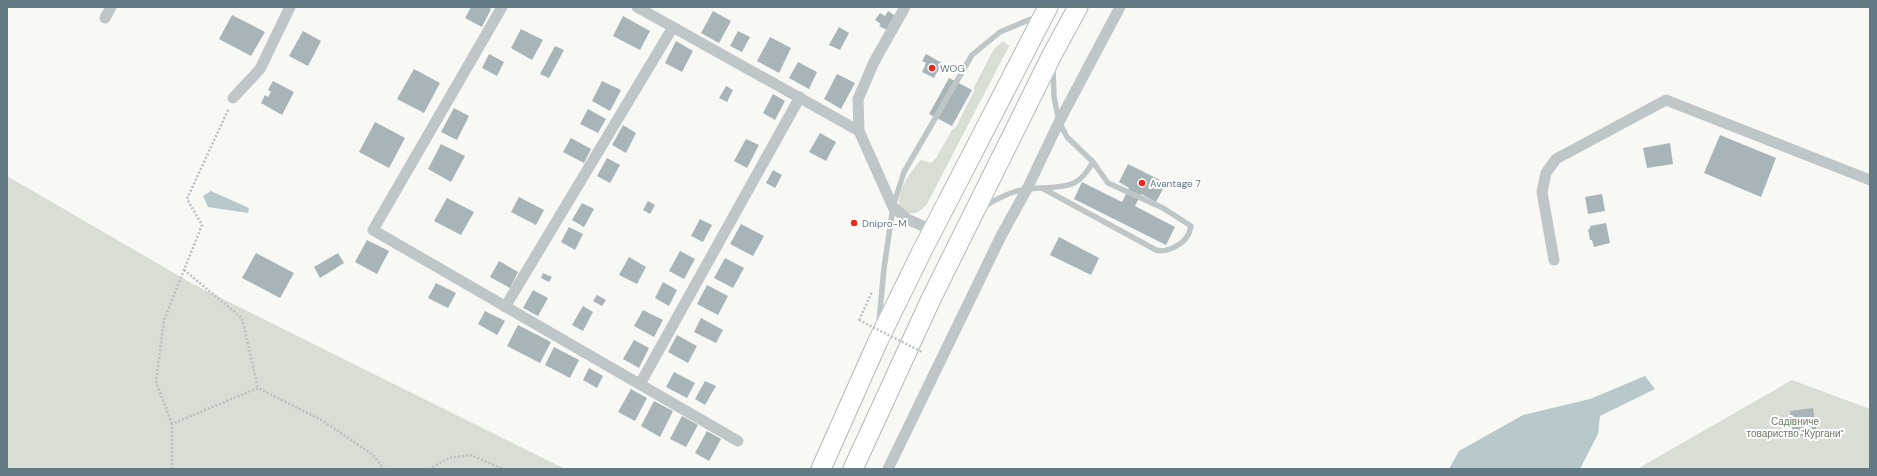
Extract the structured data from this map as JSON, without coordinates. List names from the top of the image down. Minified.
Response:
{"parks":["Садівниче товариство \"Кургани\""],"places":["WOG","Avantage 7","Dnipro-M"]}
